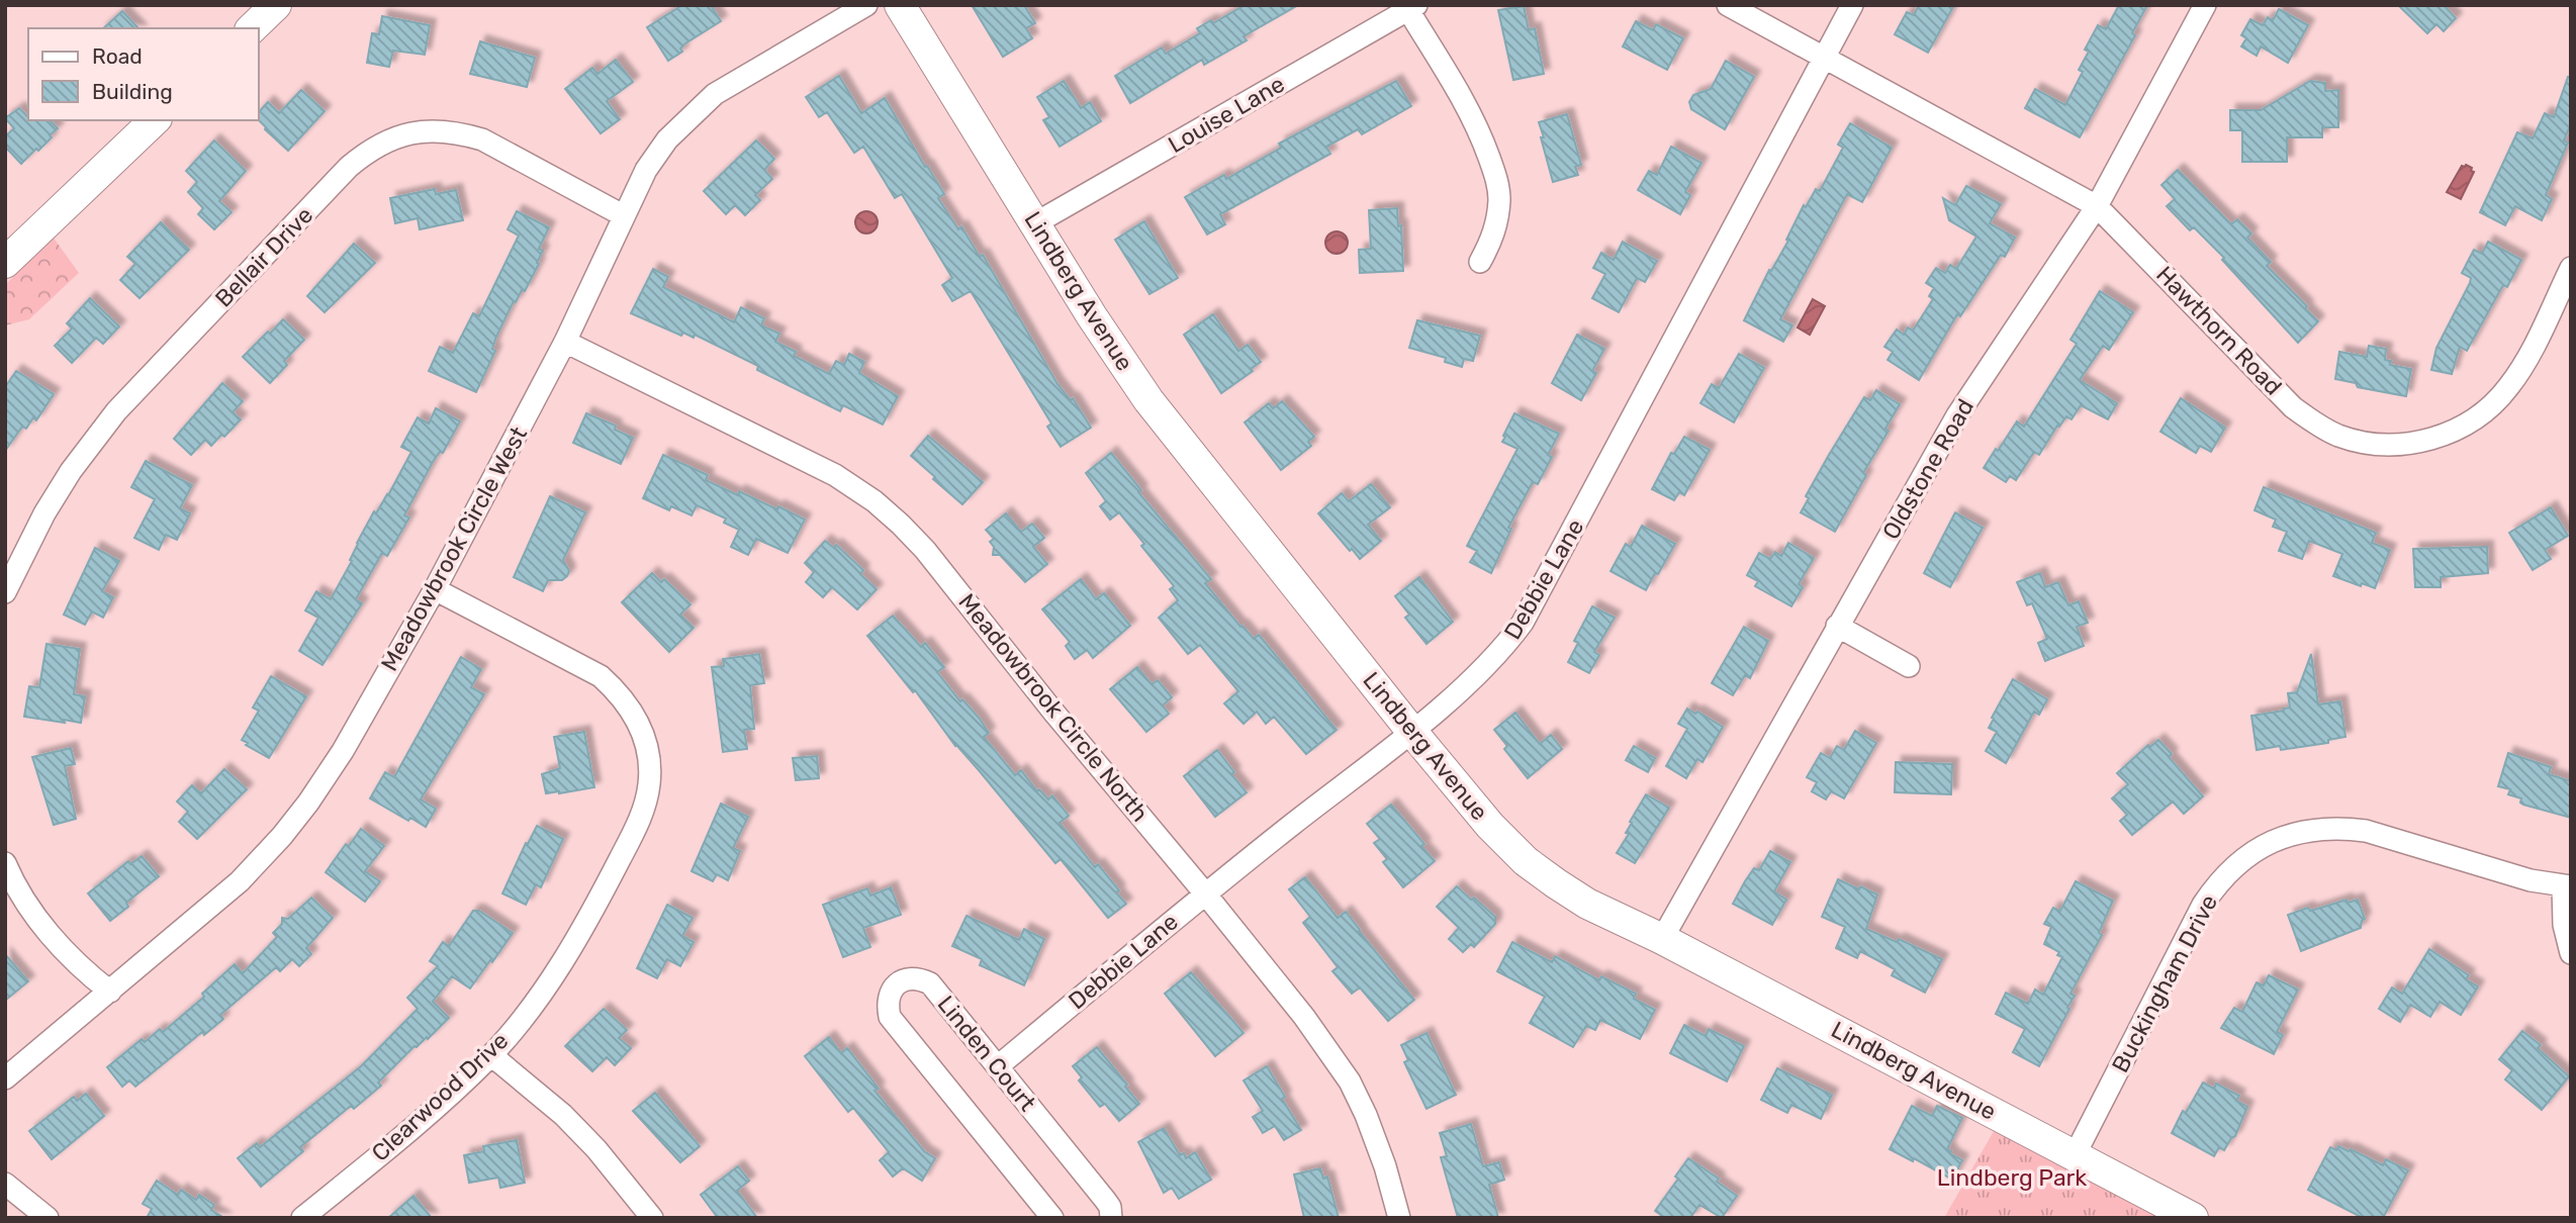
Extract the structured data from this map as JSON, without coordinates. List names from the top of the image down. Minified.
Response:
{"streets":{"street":["Louise Lane","Bellair Drive","Lindberg Avenue","Hawthorn Road","Oldstone Road","Meadowbrook Circle West","Debbie Lane","Meadowbrook Circle North","Buckingham Drive","Linden Court","Clearwood Drive"]},"crossings":[["Louise Lane","Lindberg Avenue"],["Bellair Drive","Meadowbrook Circle West"],["Lindberg Avenue","Oldstone Road"],["Lindberg Avenue","Debbie Lane"],["Lindberg Avenue","Buckingham Drive"],["Hawthorn Road","Oldstone Road"],["Hawthorn Road","Debbie Lane"],["Meadowbrook Circle West","Meadowbrook Circle North"],["Meadowbrook Circle West","Clearwood Drive"],["Debbie Lane","Meadowbrook Circle North"],["Debbie Lane","Linden Court"]],"parks":["Lindberg Park"],"legend":["Road","Building"]}
